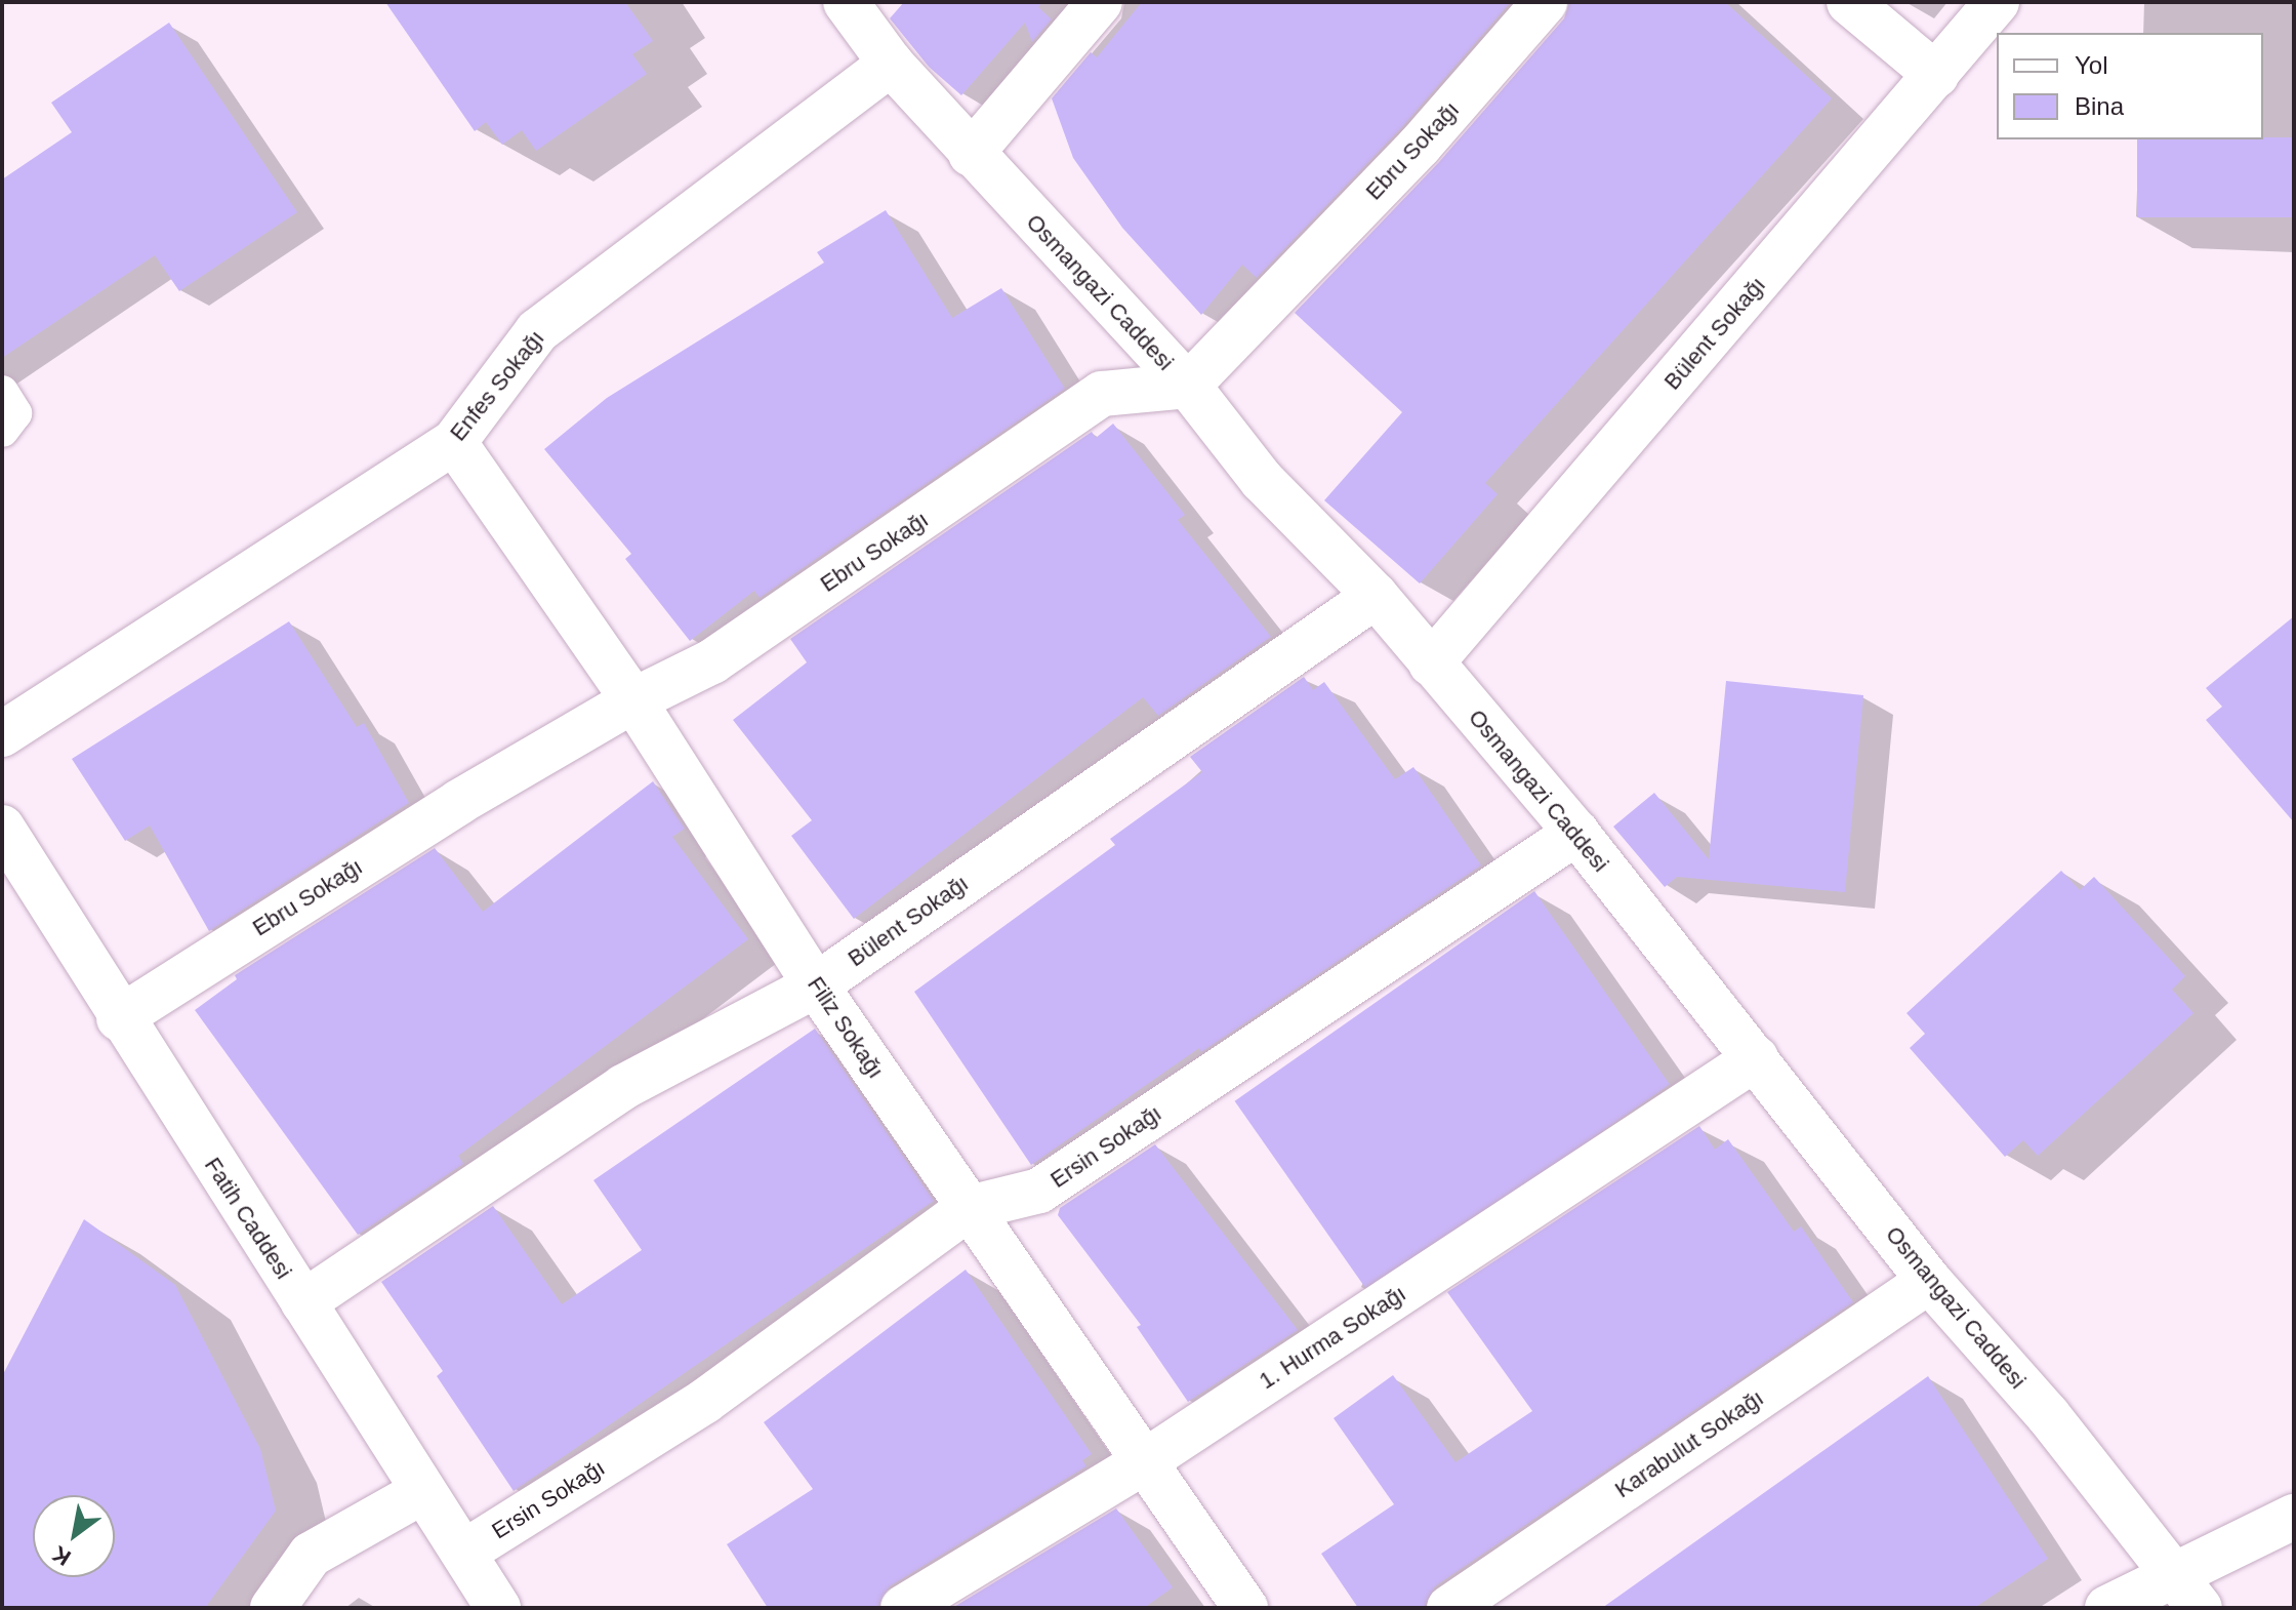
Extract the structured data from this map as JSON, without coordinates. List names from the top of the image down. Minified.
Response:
{"streets":{"street":["Ebru Sokağı","Osmangazi Caddesi","Bülent Sokağı","Enfes Sokağı","Filiz Sokağı","Ersin Sokağı","Fatih Caddesi","1. Hurma Sokağı","Karabulut Sokağı"]},"crossings":[["Ebru Sokağı","Osmangazi Caddesi"],["Ebru Sokağı","Filiz Sokağı"],["Ebru Sokağı","Fatih Caddesi"],["Osmangazi Caddesi","Bülent Sokağı"],["Osmangazi Caddesi","Enfes Sokağı"],["Osmangazi Caddesi","Ersin Sokağı"],["Osmangazi Caddesi","1. Hurma Sokağı"],["Osmangazi Caddesi","Karabulut Sokağı"],["Bülent Sokağı","Filiz Sokağı"],["Bülent Sokağı","Fatih Caddesi"],["Enfes Sokağı","Filiz Sokağı"],["Filiz Sokağı","Ersin Sokağı"],["Filiz Sokağı","1. Hurma Sokağı"],["Ersin Sokağı","Fatih Caddesi"]],"legend":["Yol","Bina"],"north":"bottom left"}
